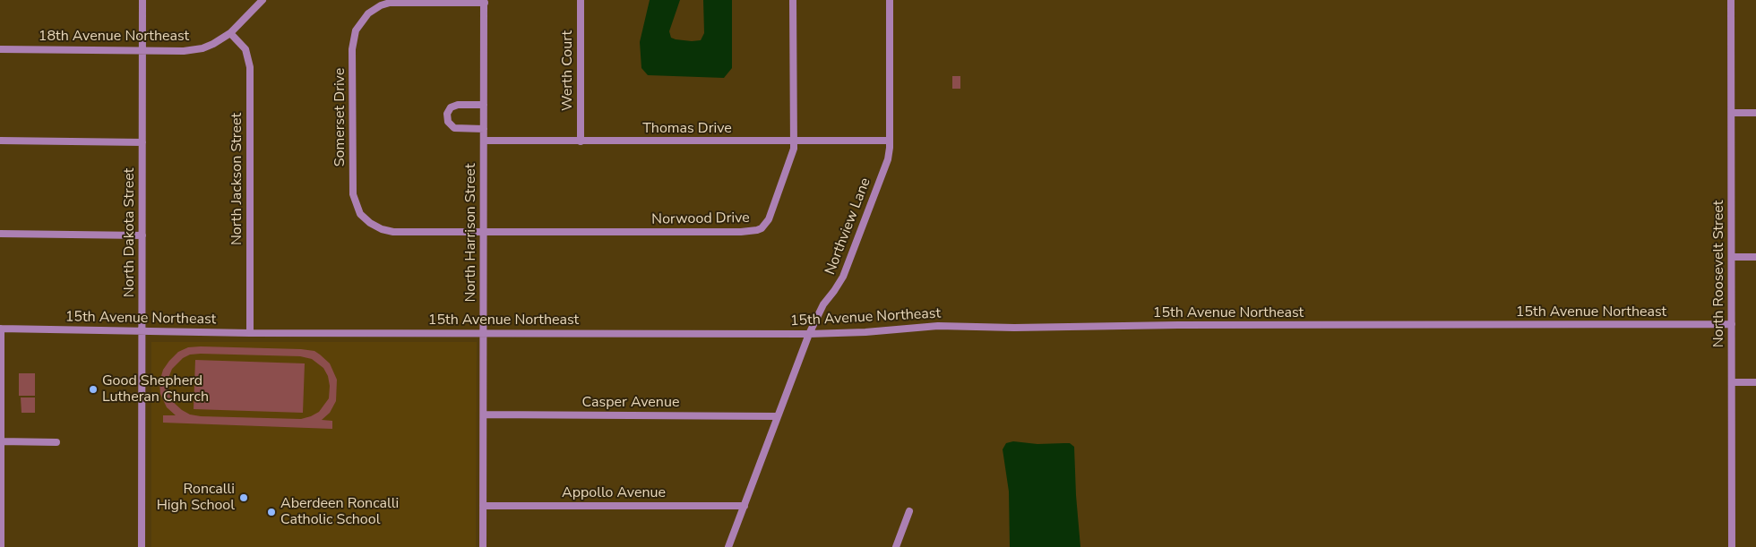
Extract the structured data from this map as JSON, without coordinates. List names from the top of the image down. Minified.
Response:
{"streets":{"street":["18th Avenue Northeast","Werth Court","Somerset Drive","Thomas Drive","North Jackson Street","Norwood Drive","Northview Lane","North Dakota Street","North Harrison Street","North Roosevelt Street","15th Avenue Northeast","Casper Avenue","Appollo Avenue"]},"crossings":[["18th Avenue Northeast","North Jackson Street"],["18th Avenue Northeast","North Dakota Street"],["Werth Court","Thomas Drive"],["Somerset Drive","Norwood Drive"],["Somerset Drive","North Harrison Street"],["Thomas Drive","Norwood Drive"],["Thomas Drive","Northview Lane"],["Thomas Drive","North Harrison Street"],["North Jackson Street","15th Avenue Northeast"],["Norwood Drive","North Harrison Street"],["Northview Lane","15th Avenue Northeast"],["Northview Lane","Casper Avenue"],["Northview Lane","Appollo Avenue"],["North Dakota Street","15th Avenue Northeast"],["North Harrison Street","15th Avenue Northeast"],["North Harrison Street","Casper Avenue"],["North Harrison Street","Appollo Avenue"],["North Roosevelt Street","15th Avenue Northeast"]],"places":["Good Shepherd Lutheran Church","Roncalli High School","Aberdeen Roncalli Catholic School"]}
